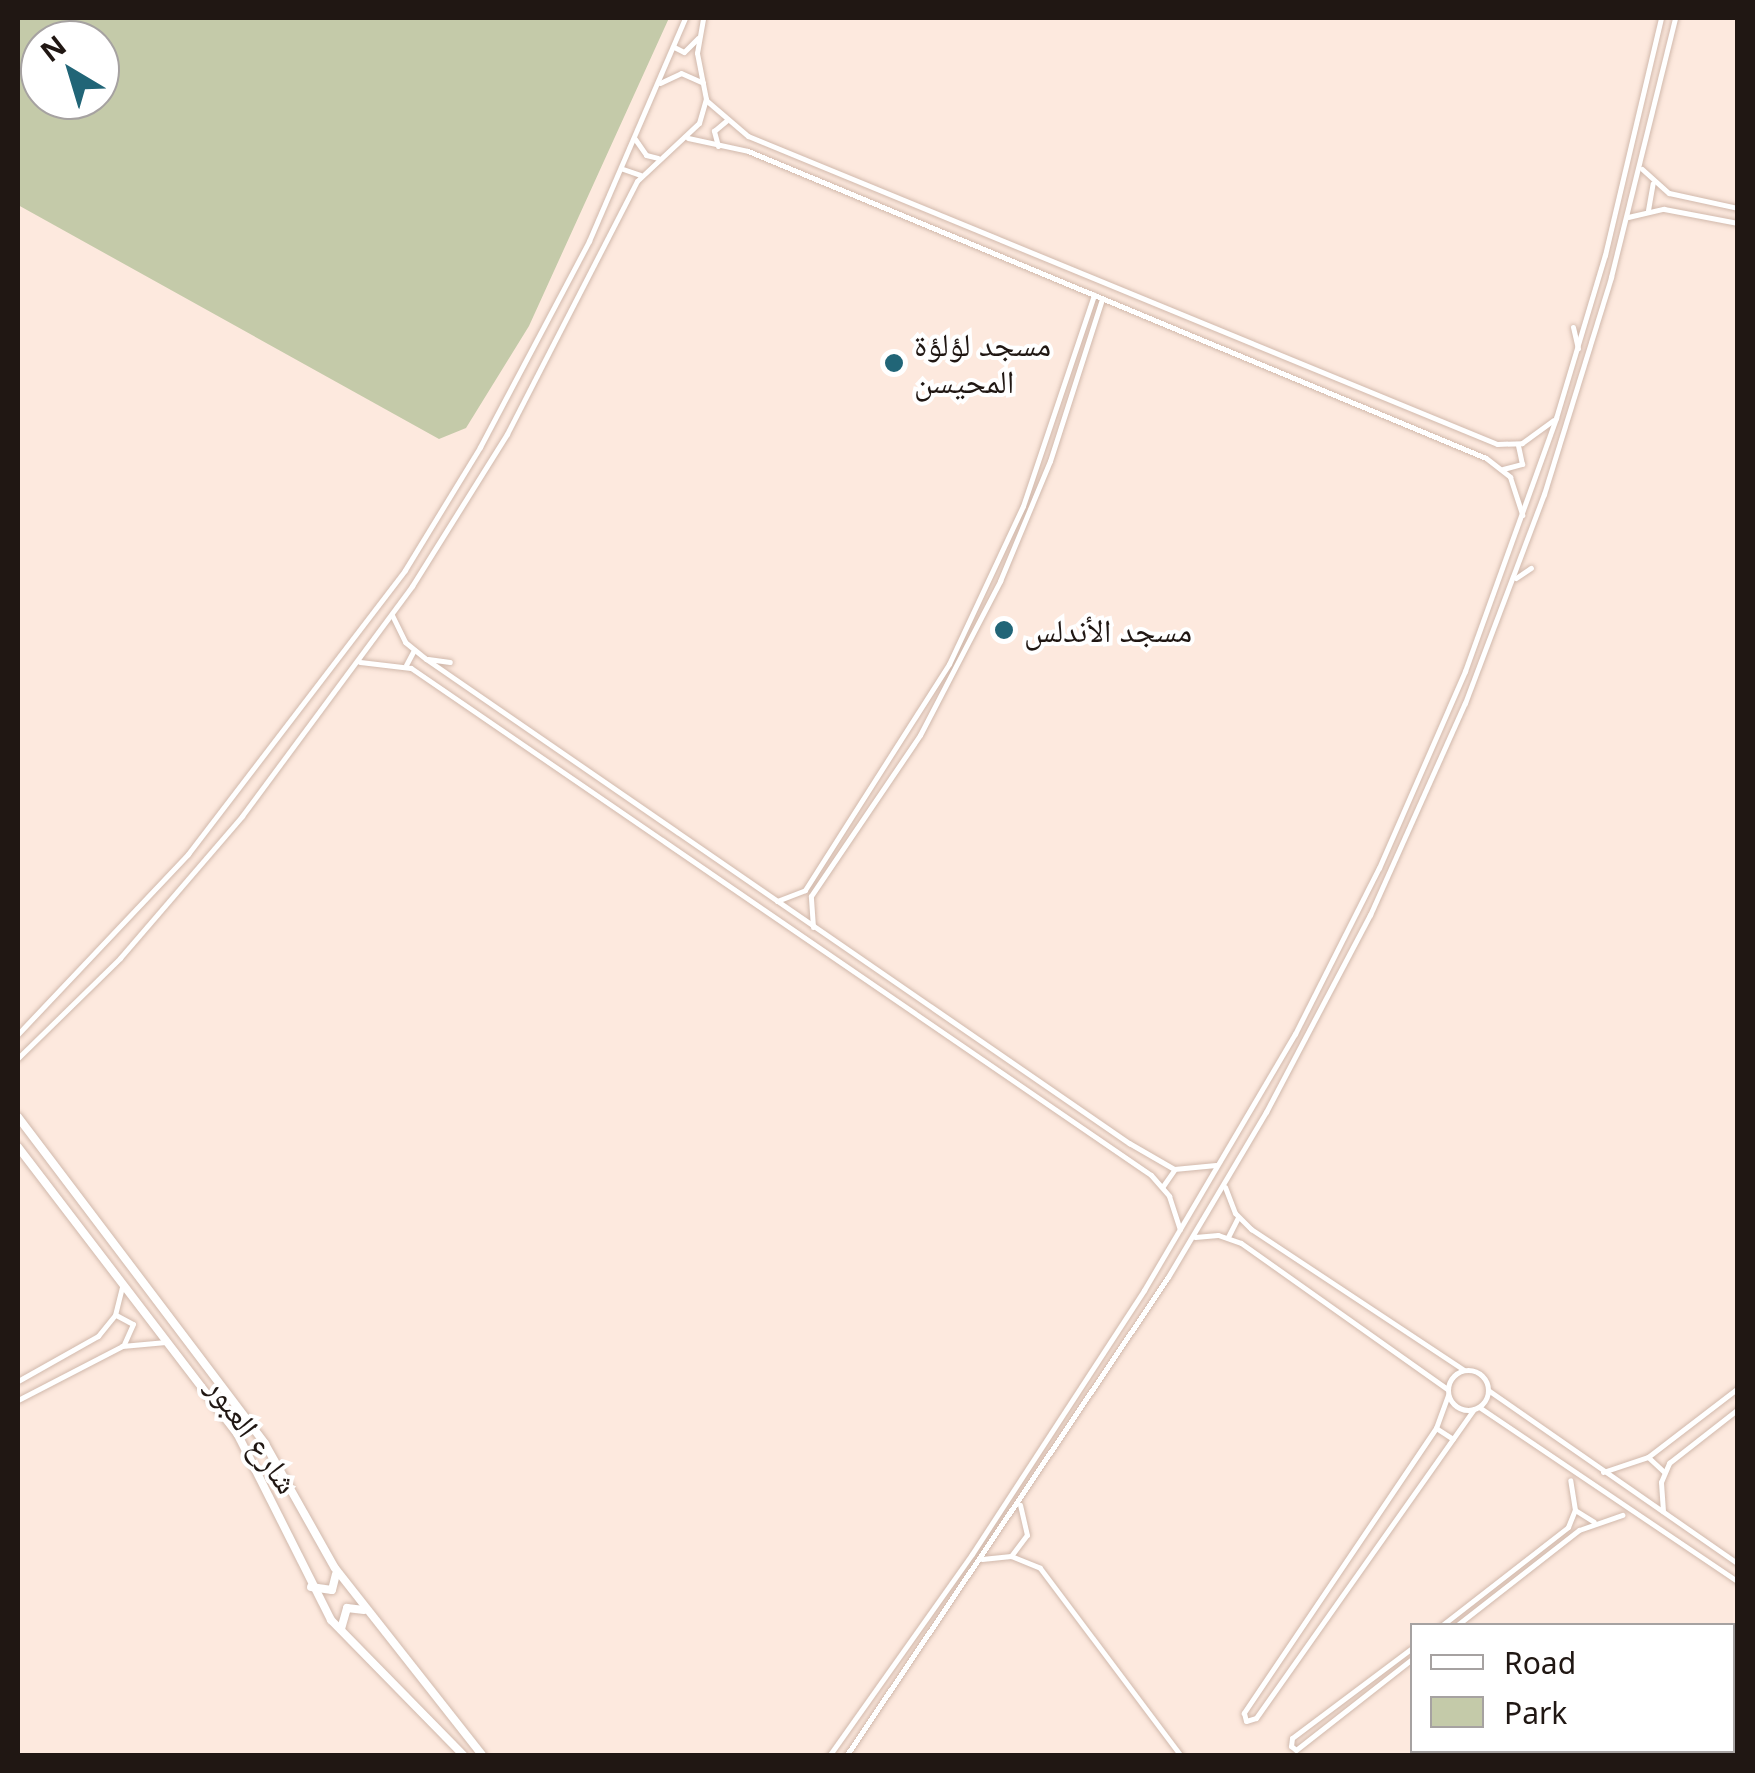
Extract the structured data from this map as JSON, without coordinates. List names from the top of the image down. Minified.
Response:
{"streets":{"main road":["شارع العبور"]},"places":["مسجد لؤلؤة المحيسن","مسجد الأندلس"],"legend":["Road","Park"],"north":"top left"}
